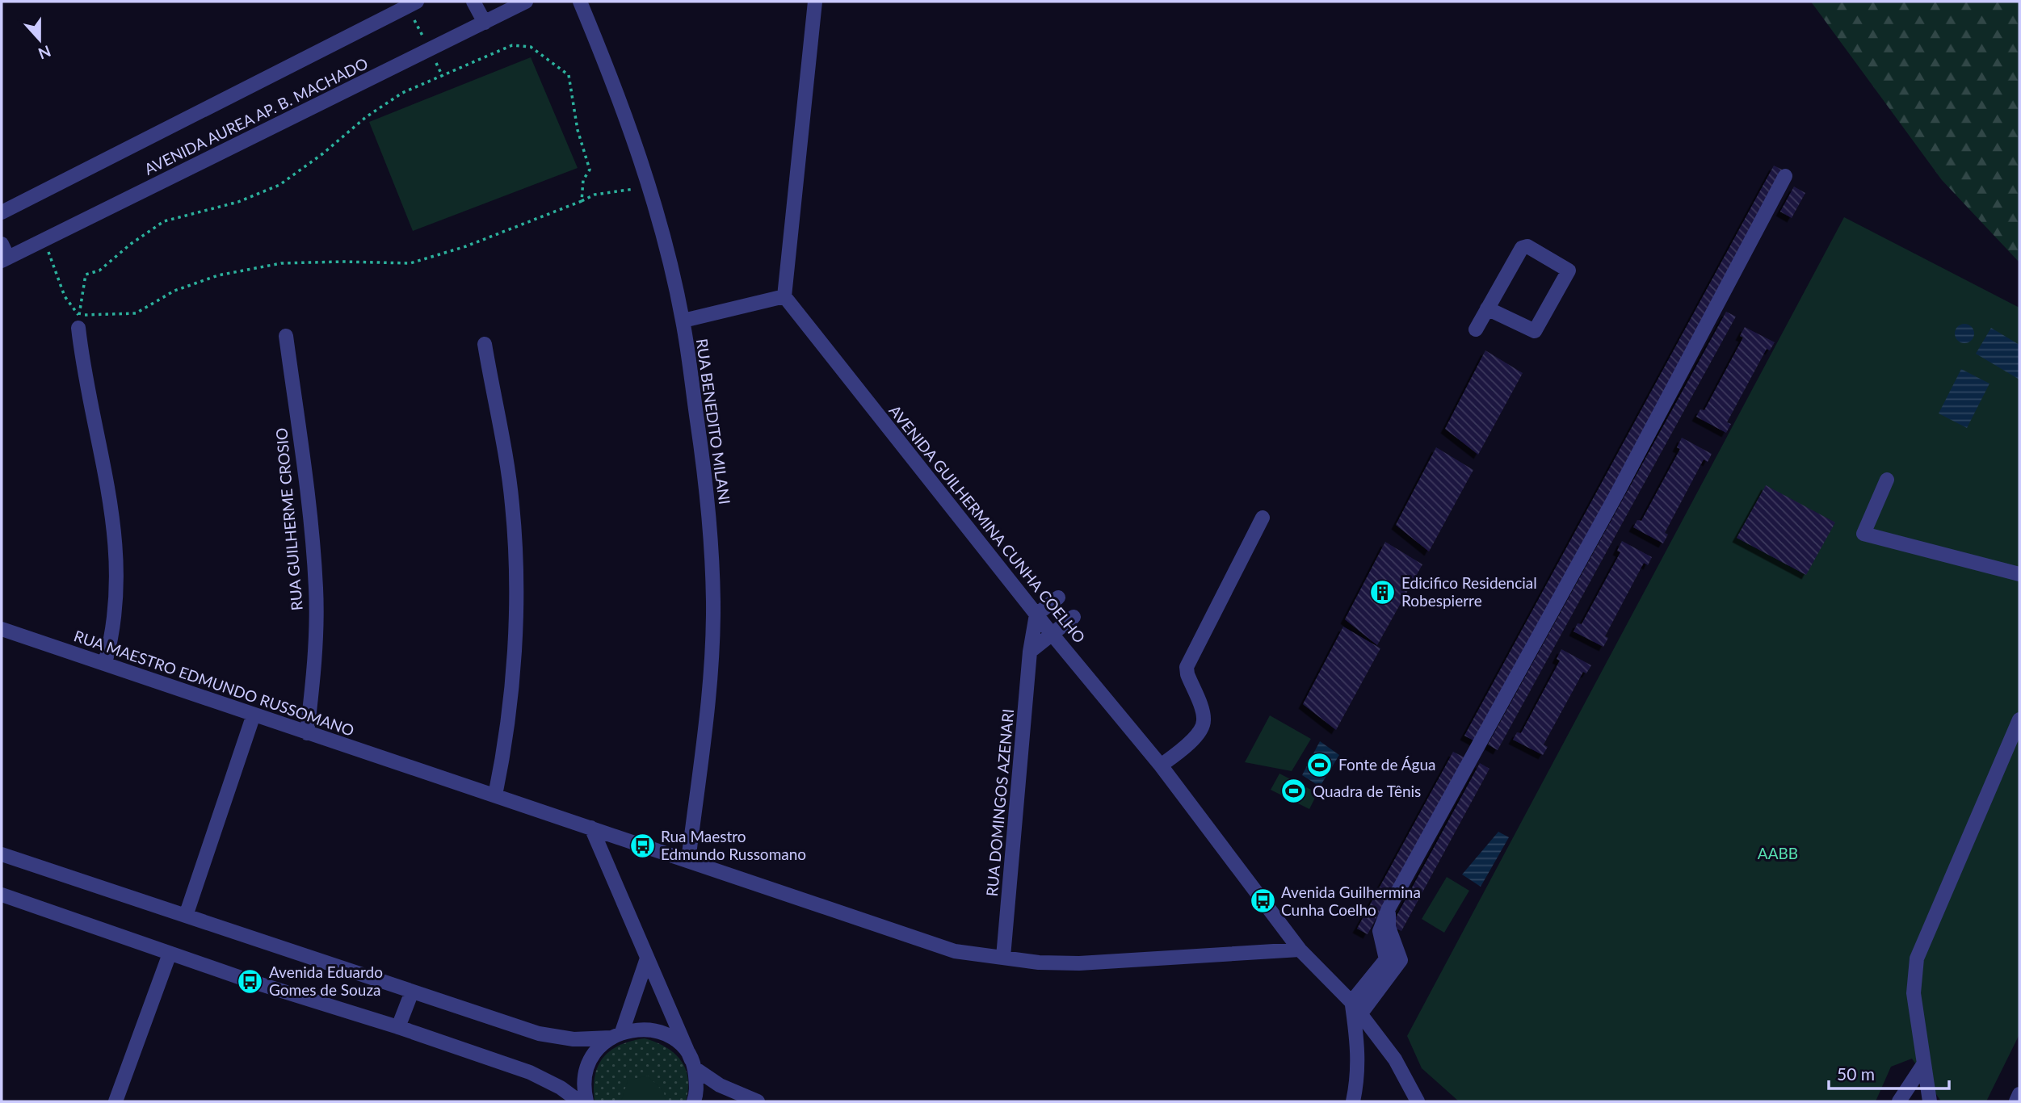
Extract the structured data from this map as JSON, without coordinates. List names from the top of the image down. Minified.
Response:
{"streets":{"street":["AVENIDA AUREA AP. B. MACHADO","RUA BENEDITO MILANI","RUA GUILHERME CROSIO","AVENIDA GUILHERMINA CUNHA COELHO","RUA MAESTRO EDMUNDO RUSSOMANO","RUA DOMINGOS AZENARI"]},"crossings":[["RUA BENEDITO MILANI","RUA MAESTRO EDMUNDO RUSSOMANO"],["RUA GUILHERME CROSIO","RUA MAESTRO EDMUNDO RUSSOMANO"],["AVENIDA GUILHERMINA CUNHA COELHO","RUA MAESTRO EDMUNDO RUSSOMANO"],["AVENIDA GUILHERMINA CUNHA COELHO","RUA DOMINGOS AZENARI"],["RUA MAESTRO EDMUNDO RUSSOMANO","RUA DOMINGOS AZENARI"]],"parks":["AABB"],"places":{"building":["Edicifico Residencial Robespierre"],"sports":["Fonte de Água","Quadra de Tênis"],"bus stop":["Rua Maestro Edmundo Russomano","Avenida Guilhermina Cunha Coelho","Avenida Eduardo Gomes de Souza"]},"scale_bar":"50 m","north":"bottom"}
